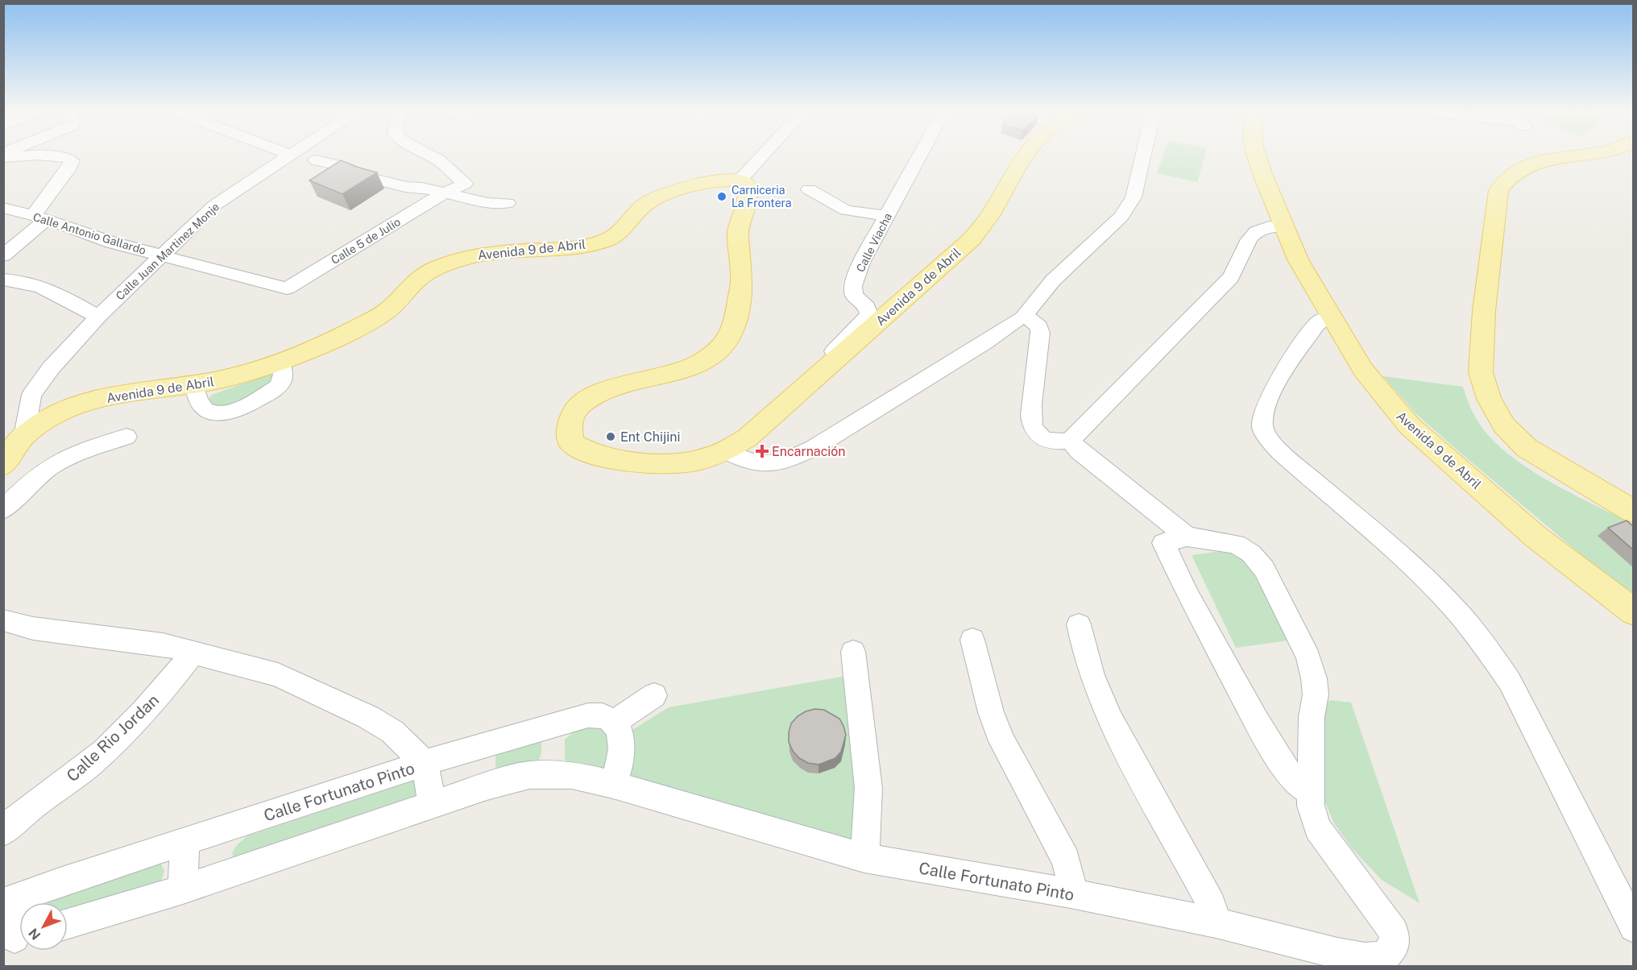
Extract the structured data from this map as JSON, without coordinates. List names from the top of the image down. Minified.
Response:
{"streets":{"main road":["Avenida 9 de Abril"],"street":["Calle Antonio Gallardo","Calle 5 de Julio","Calle Viacha","Calle Juan Martinez Monje","Calle Rio Jordan","Calle Fortunato Pinto"]},"crossings":[["Calle Antonio Gallardo","Calle 5 de Julio"],["Calle Antonio Gallardo","Calle Juan Martinez Monje"],["Calle Viacha","Avenida 9 de Abril"],["Avenida 9 de Abril","Calle Juan Martinez Monje"]],"places":{"other":["Carniceria La Frontera","Ent Chijini"],"health":["Encarnación"]},"north":"bottom left"}
